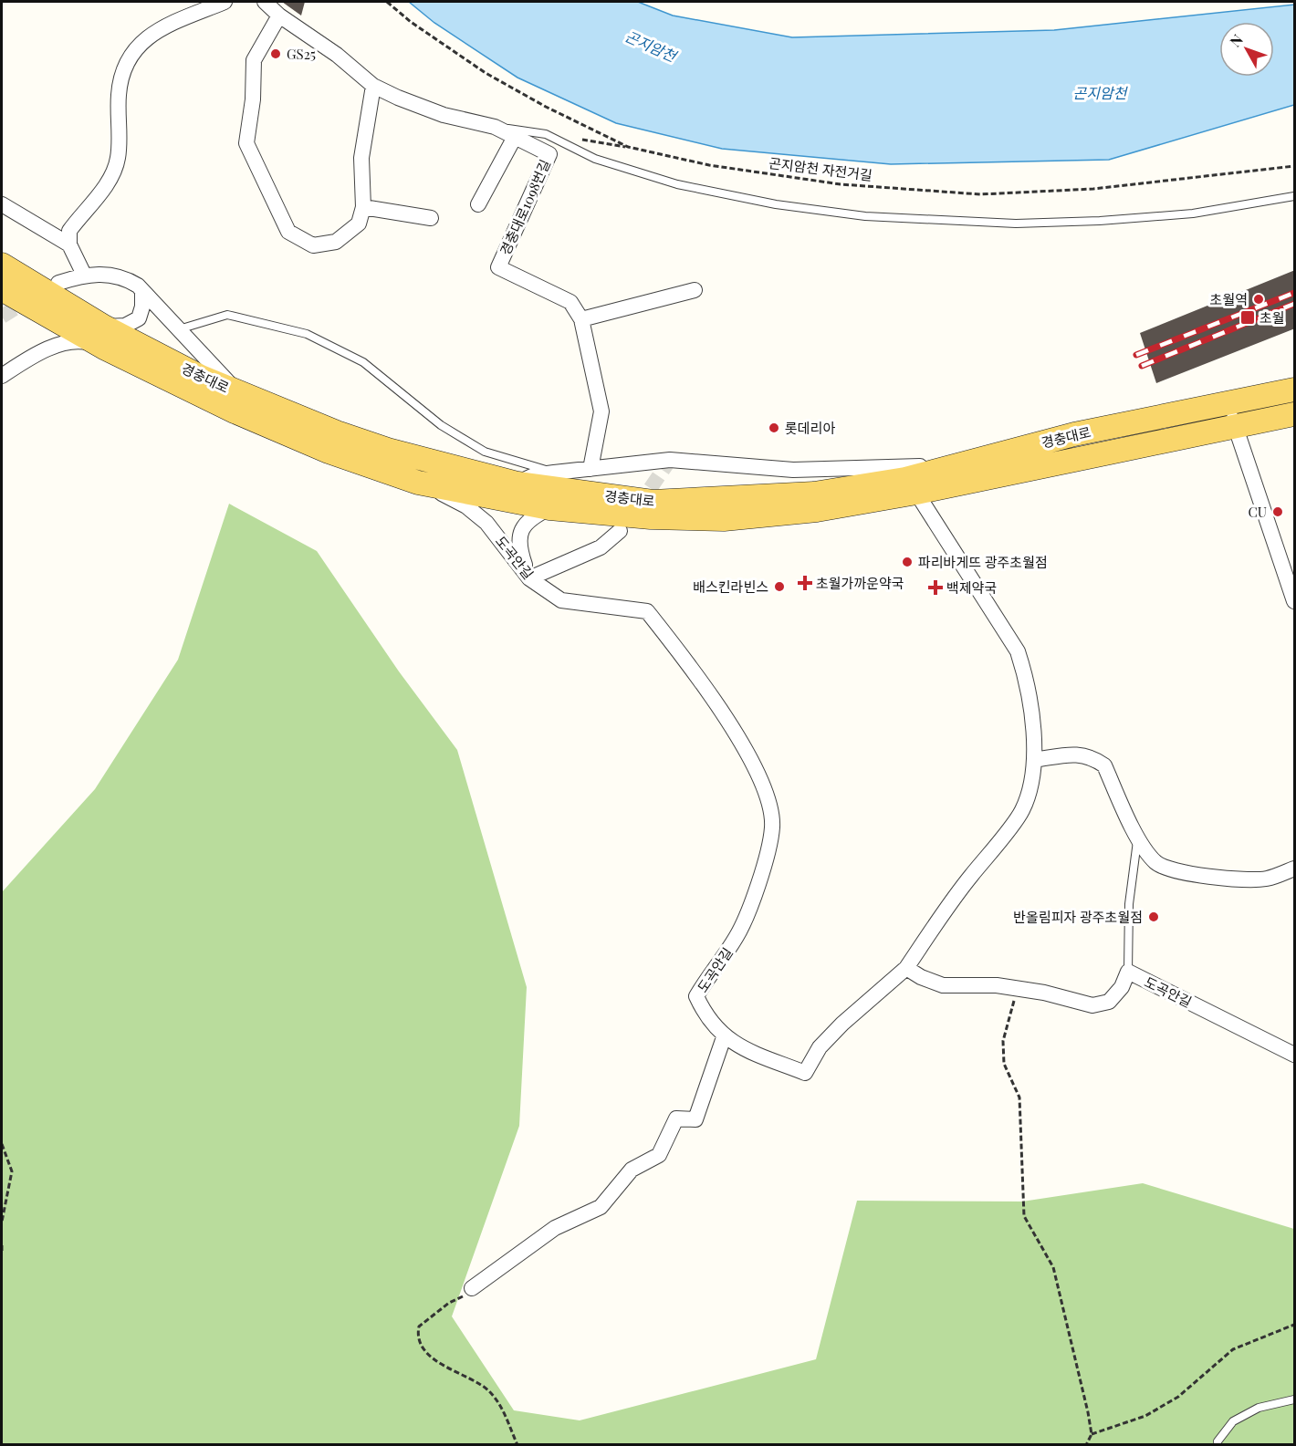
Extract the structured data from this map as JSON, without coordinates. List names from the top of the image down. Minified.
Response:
{"streets":{"main road":["경충대로"],"street":["경충대로1098번길","도곡안길"],"path":["곤지암천 자전거길"]},"crossings":[["경충대로","도곡안길"]],"water":["곤지암천"],"places":{"other":["GS25","초월역","롯데리아","CU","파리바게뜨 광주초월점","배스킨라빈스","반올림피자 광주초월점"],"transit":["초월"],"health":["초월가까운약국","백제약국"]},"north":"top left"}
